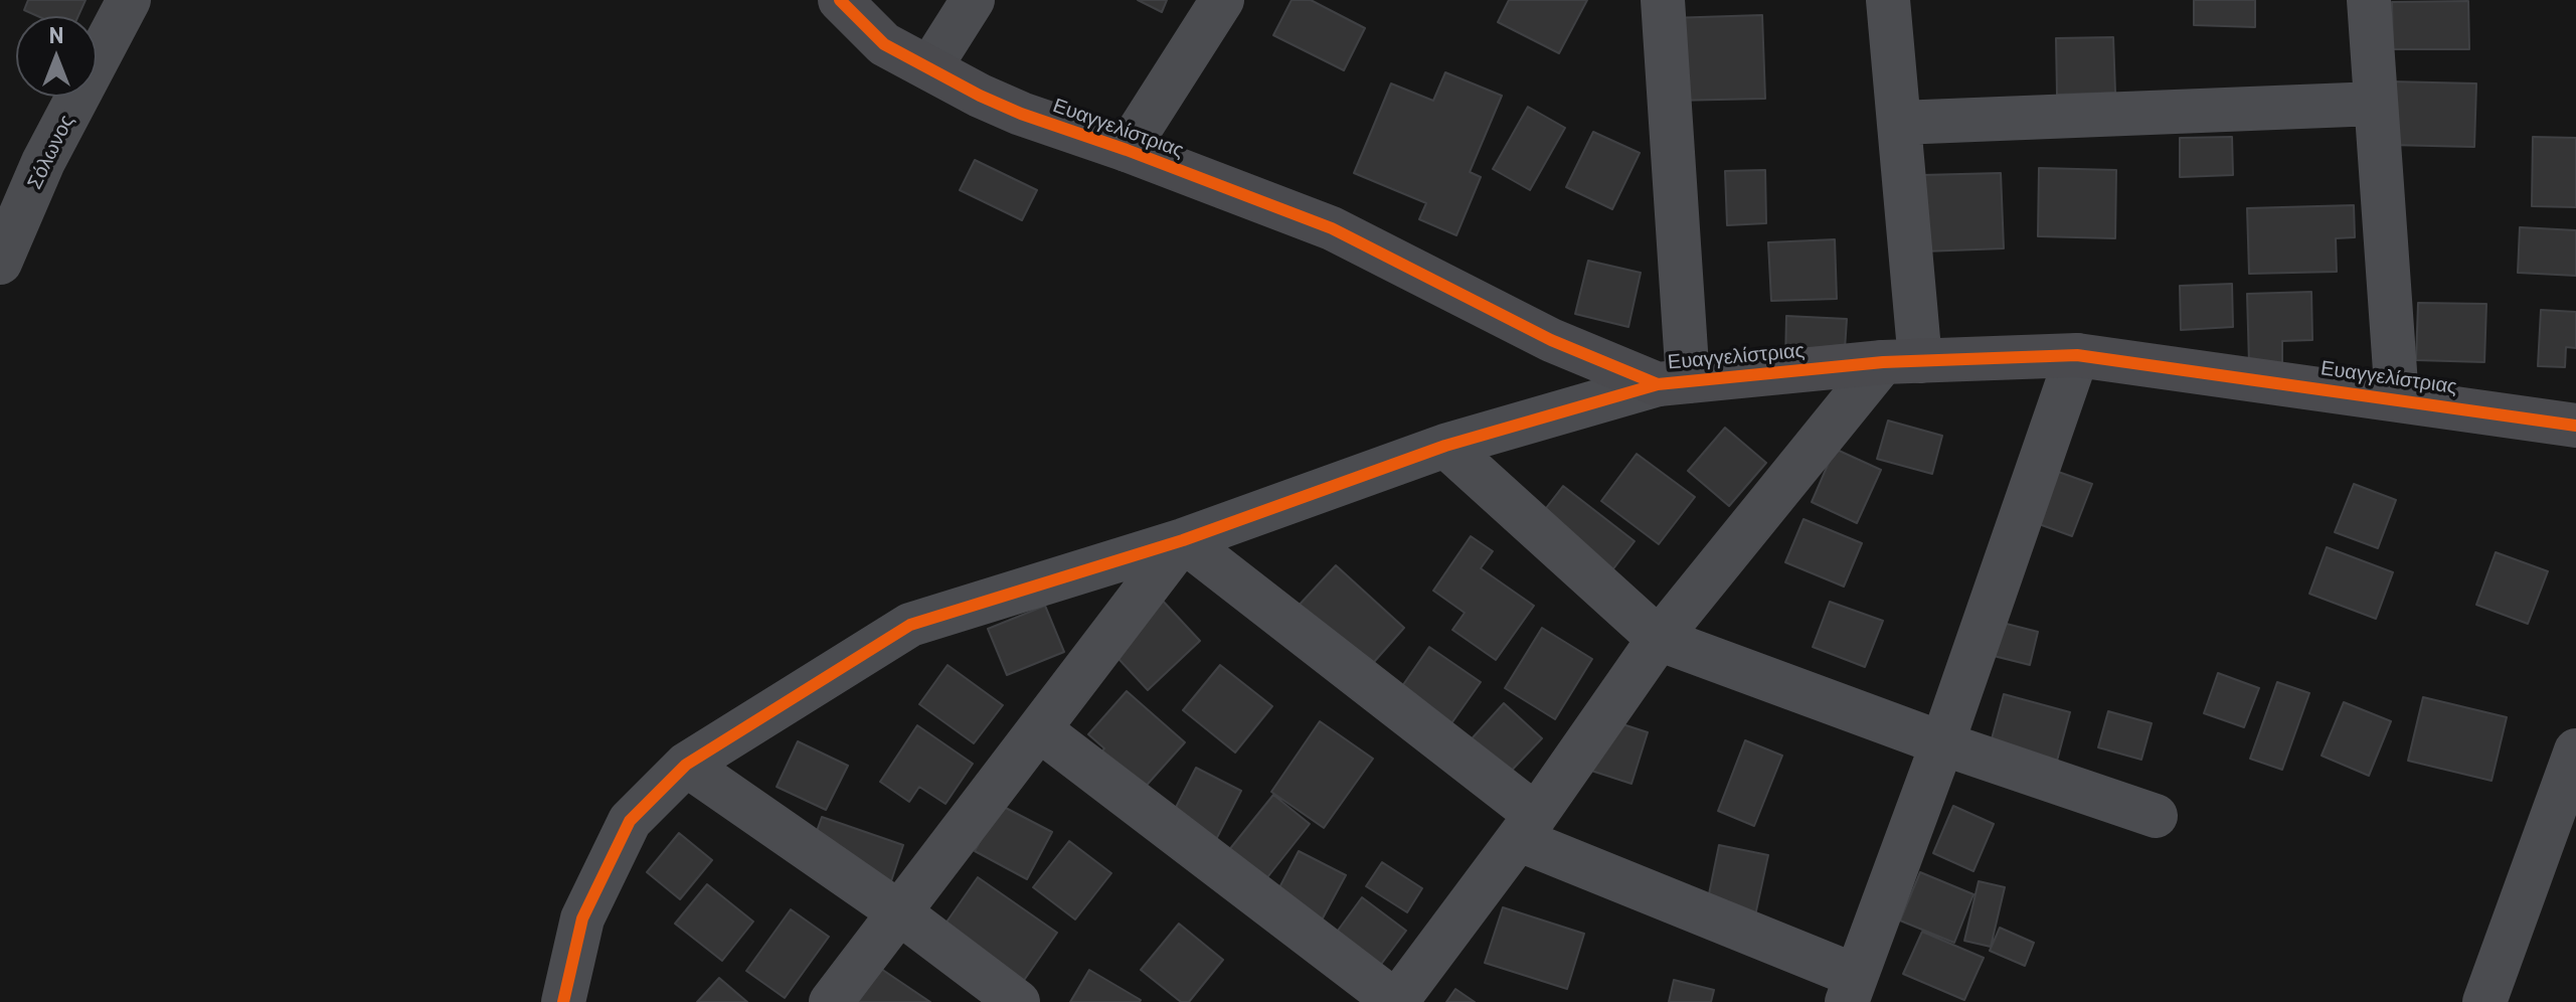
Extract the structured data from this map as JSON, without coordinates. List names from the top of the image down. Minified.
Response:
{"streets":{"street":["Ευαγγελίστριας","Σόλωνος"]},"north":"top"}
